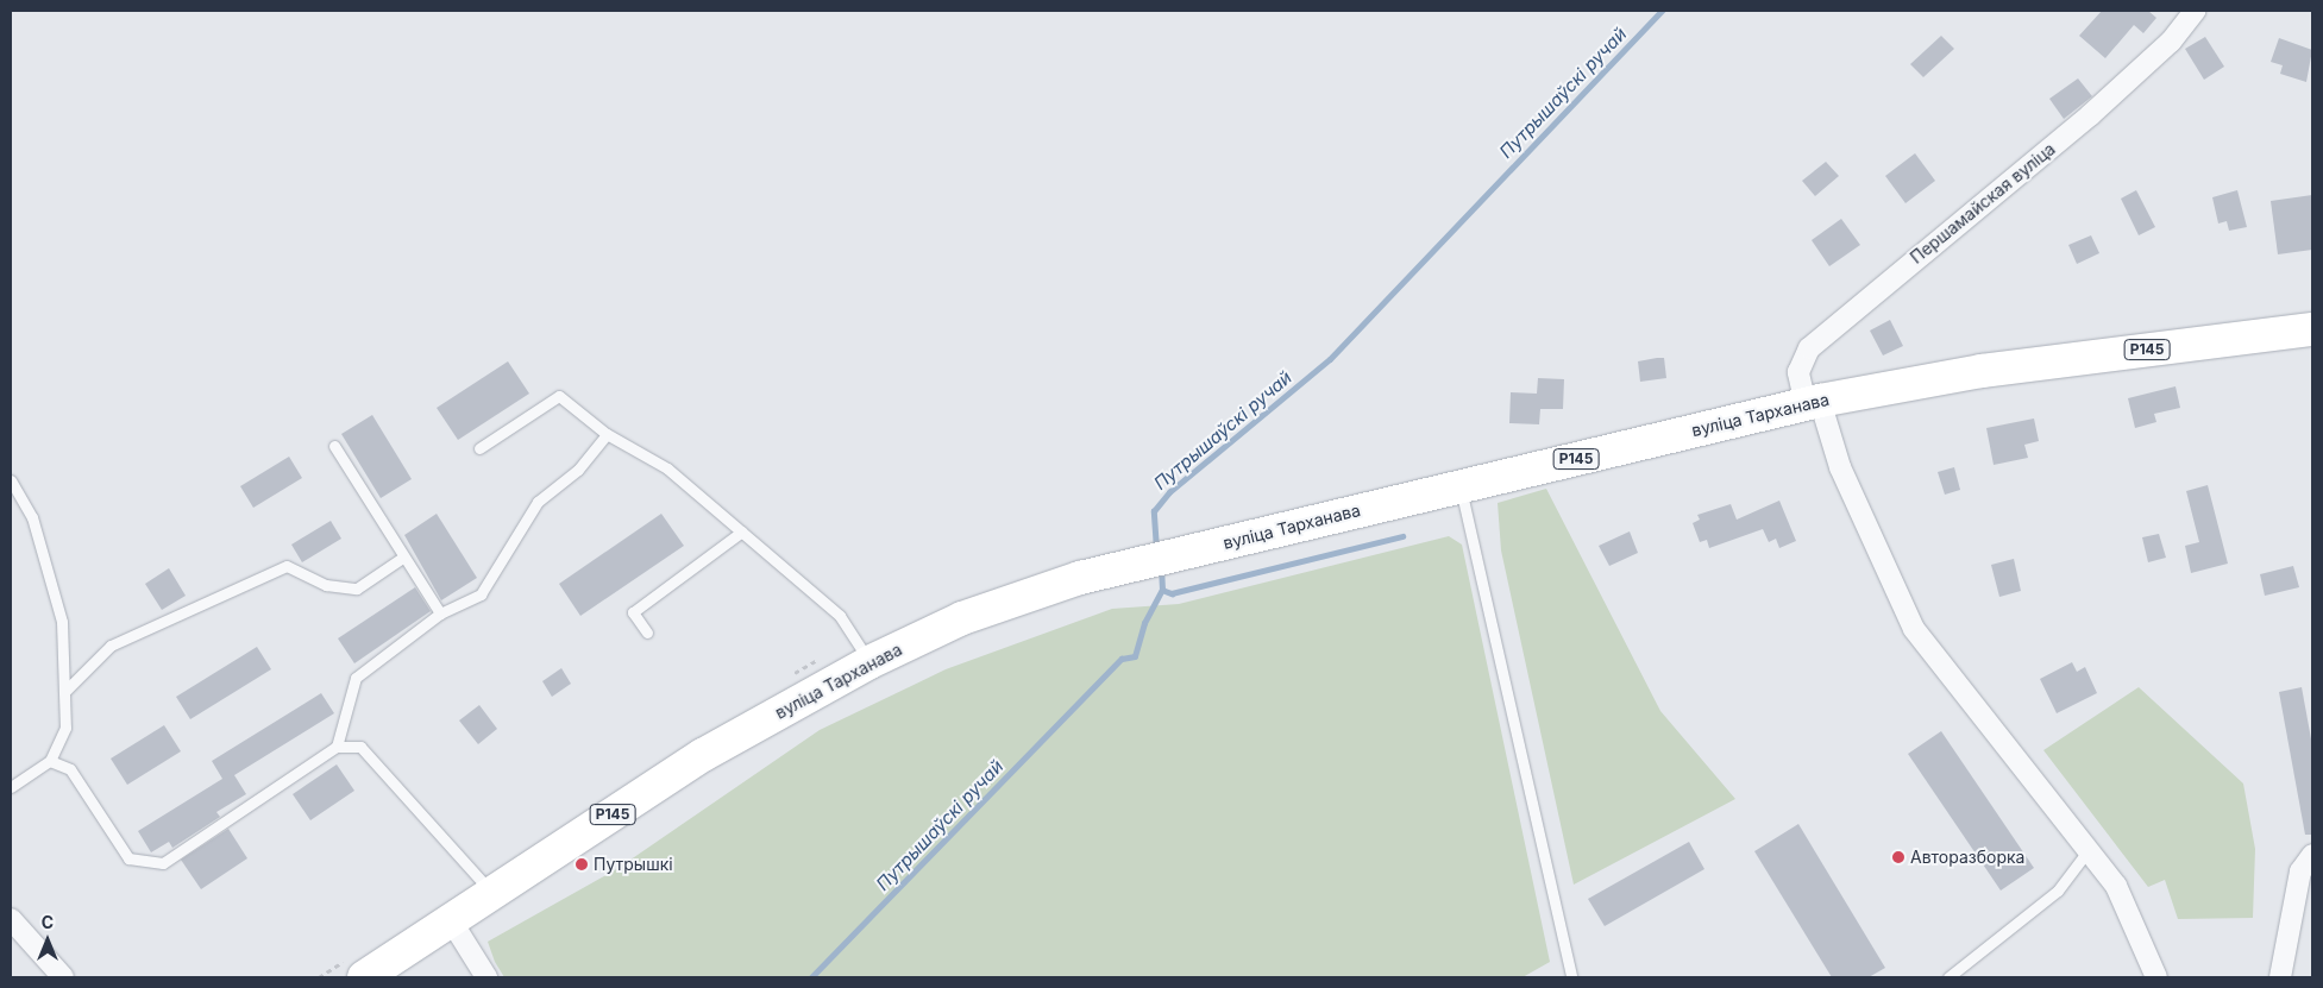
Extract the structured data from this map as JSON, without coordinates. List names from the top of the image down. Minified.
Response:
{"streets":{"main road":["Р145","вуліца Тарханава"],"street":["Першамайская вуліца"]},"crossings":[["Першамайская вуліца","вуліца Тарханава"]],"water":["Путрышаўскі ручай"],"places":["Авторазборка","Путрышкі"],"north":"top"}
